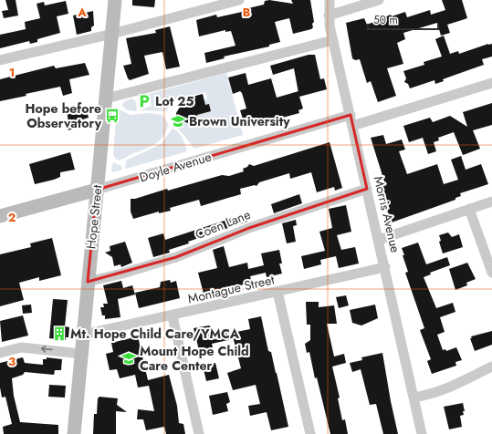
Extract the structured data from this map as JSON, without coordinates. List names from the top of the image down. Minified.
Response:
{"streets":{"main road":["Doyle Avenue","Hope Street"],"street":["Morris Avenue","Coen Lane","Montague Street"]},"crossings":[["Doyle Avenue","Morris Avenue"],["Doyle Avenue","Hope Street"],["Morris Avenue","Coen Lane"],["Morris Avenue","Montague Street"],["Hope Street","Coen Lane"],["Hope Street","Montague Street"]],"places":{"parking":["Lot 25"],"bus stop":["Hope before Observatory"],"school or university":["Brown University","Mount Hope Child Care Center"],"building":["Mt. Hope Child Care/YMCA"]},"scale_bar":"50 m","grid":{"columns":["A","B"],"rows":["1","2","3"]}}
